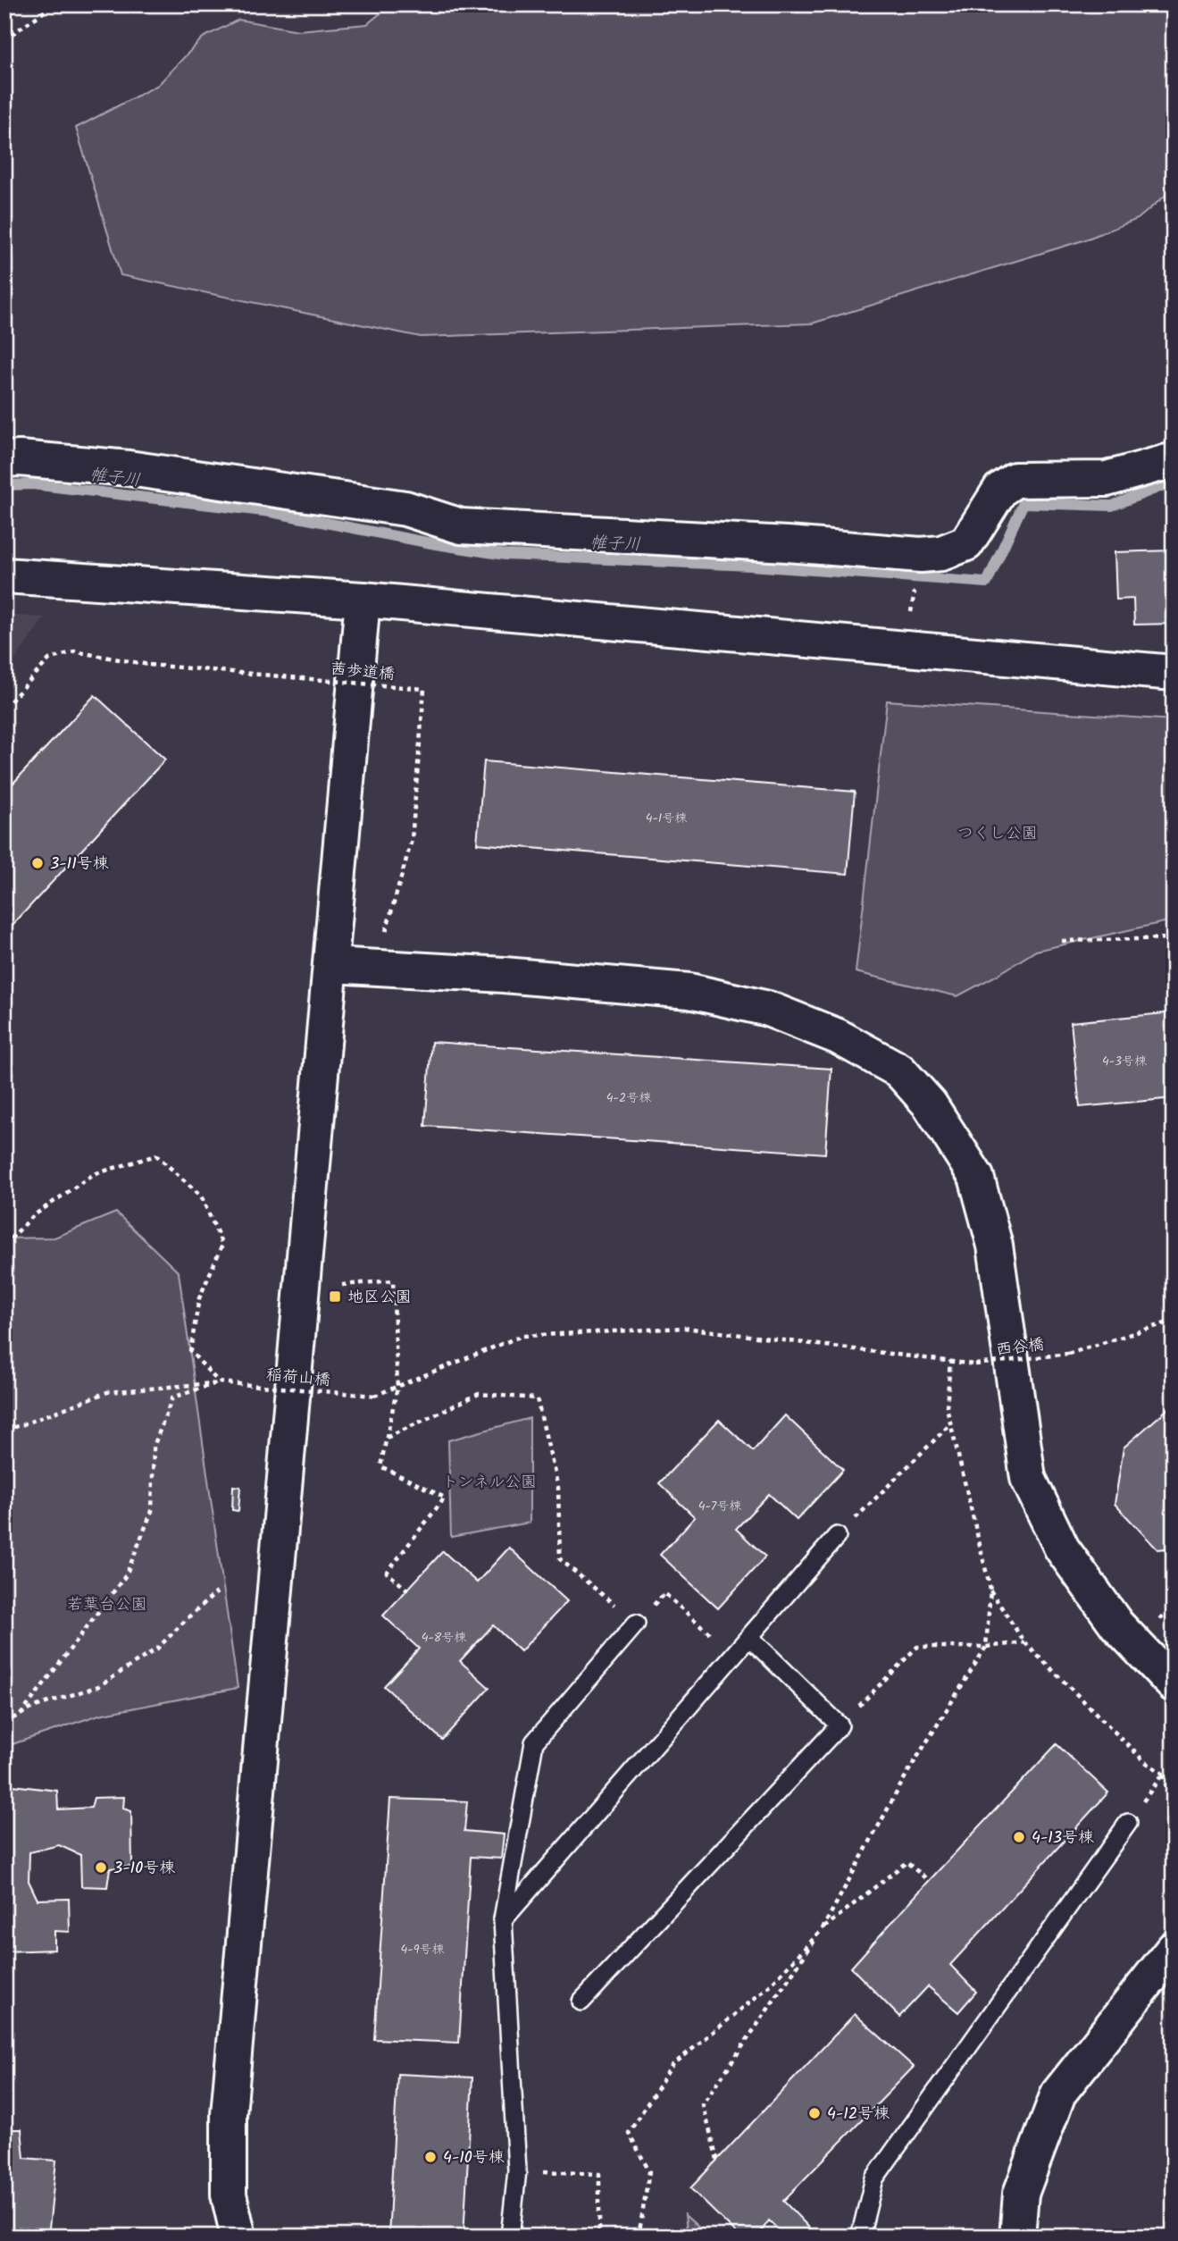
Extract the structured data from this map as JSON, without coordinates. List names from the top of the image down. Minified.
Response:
{"streets":{"path":["茜歩道橋","西谷橋","稲荷山橋"]},"crossings":[["西谷橋","稲荷山橋"]],"water":["帷子川"],"parks":["つくし公園","トンネル公園","若葉台公園"],"places":{"other":["3-11号棟","4-13号棟","3-10号棟","4-12号棟","4-10号棟"],"transit":["地区公園"]},"house_numbers":["4-1号棟","4-3号棟","4-2号棟","4-7号棟","4-8号棟","4-9号棟"]}
